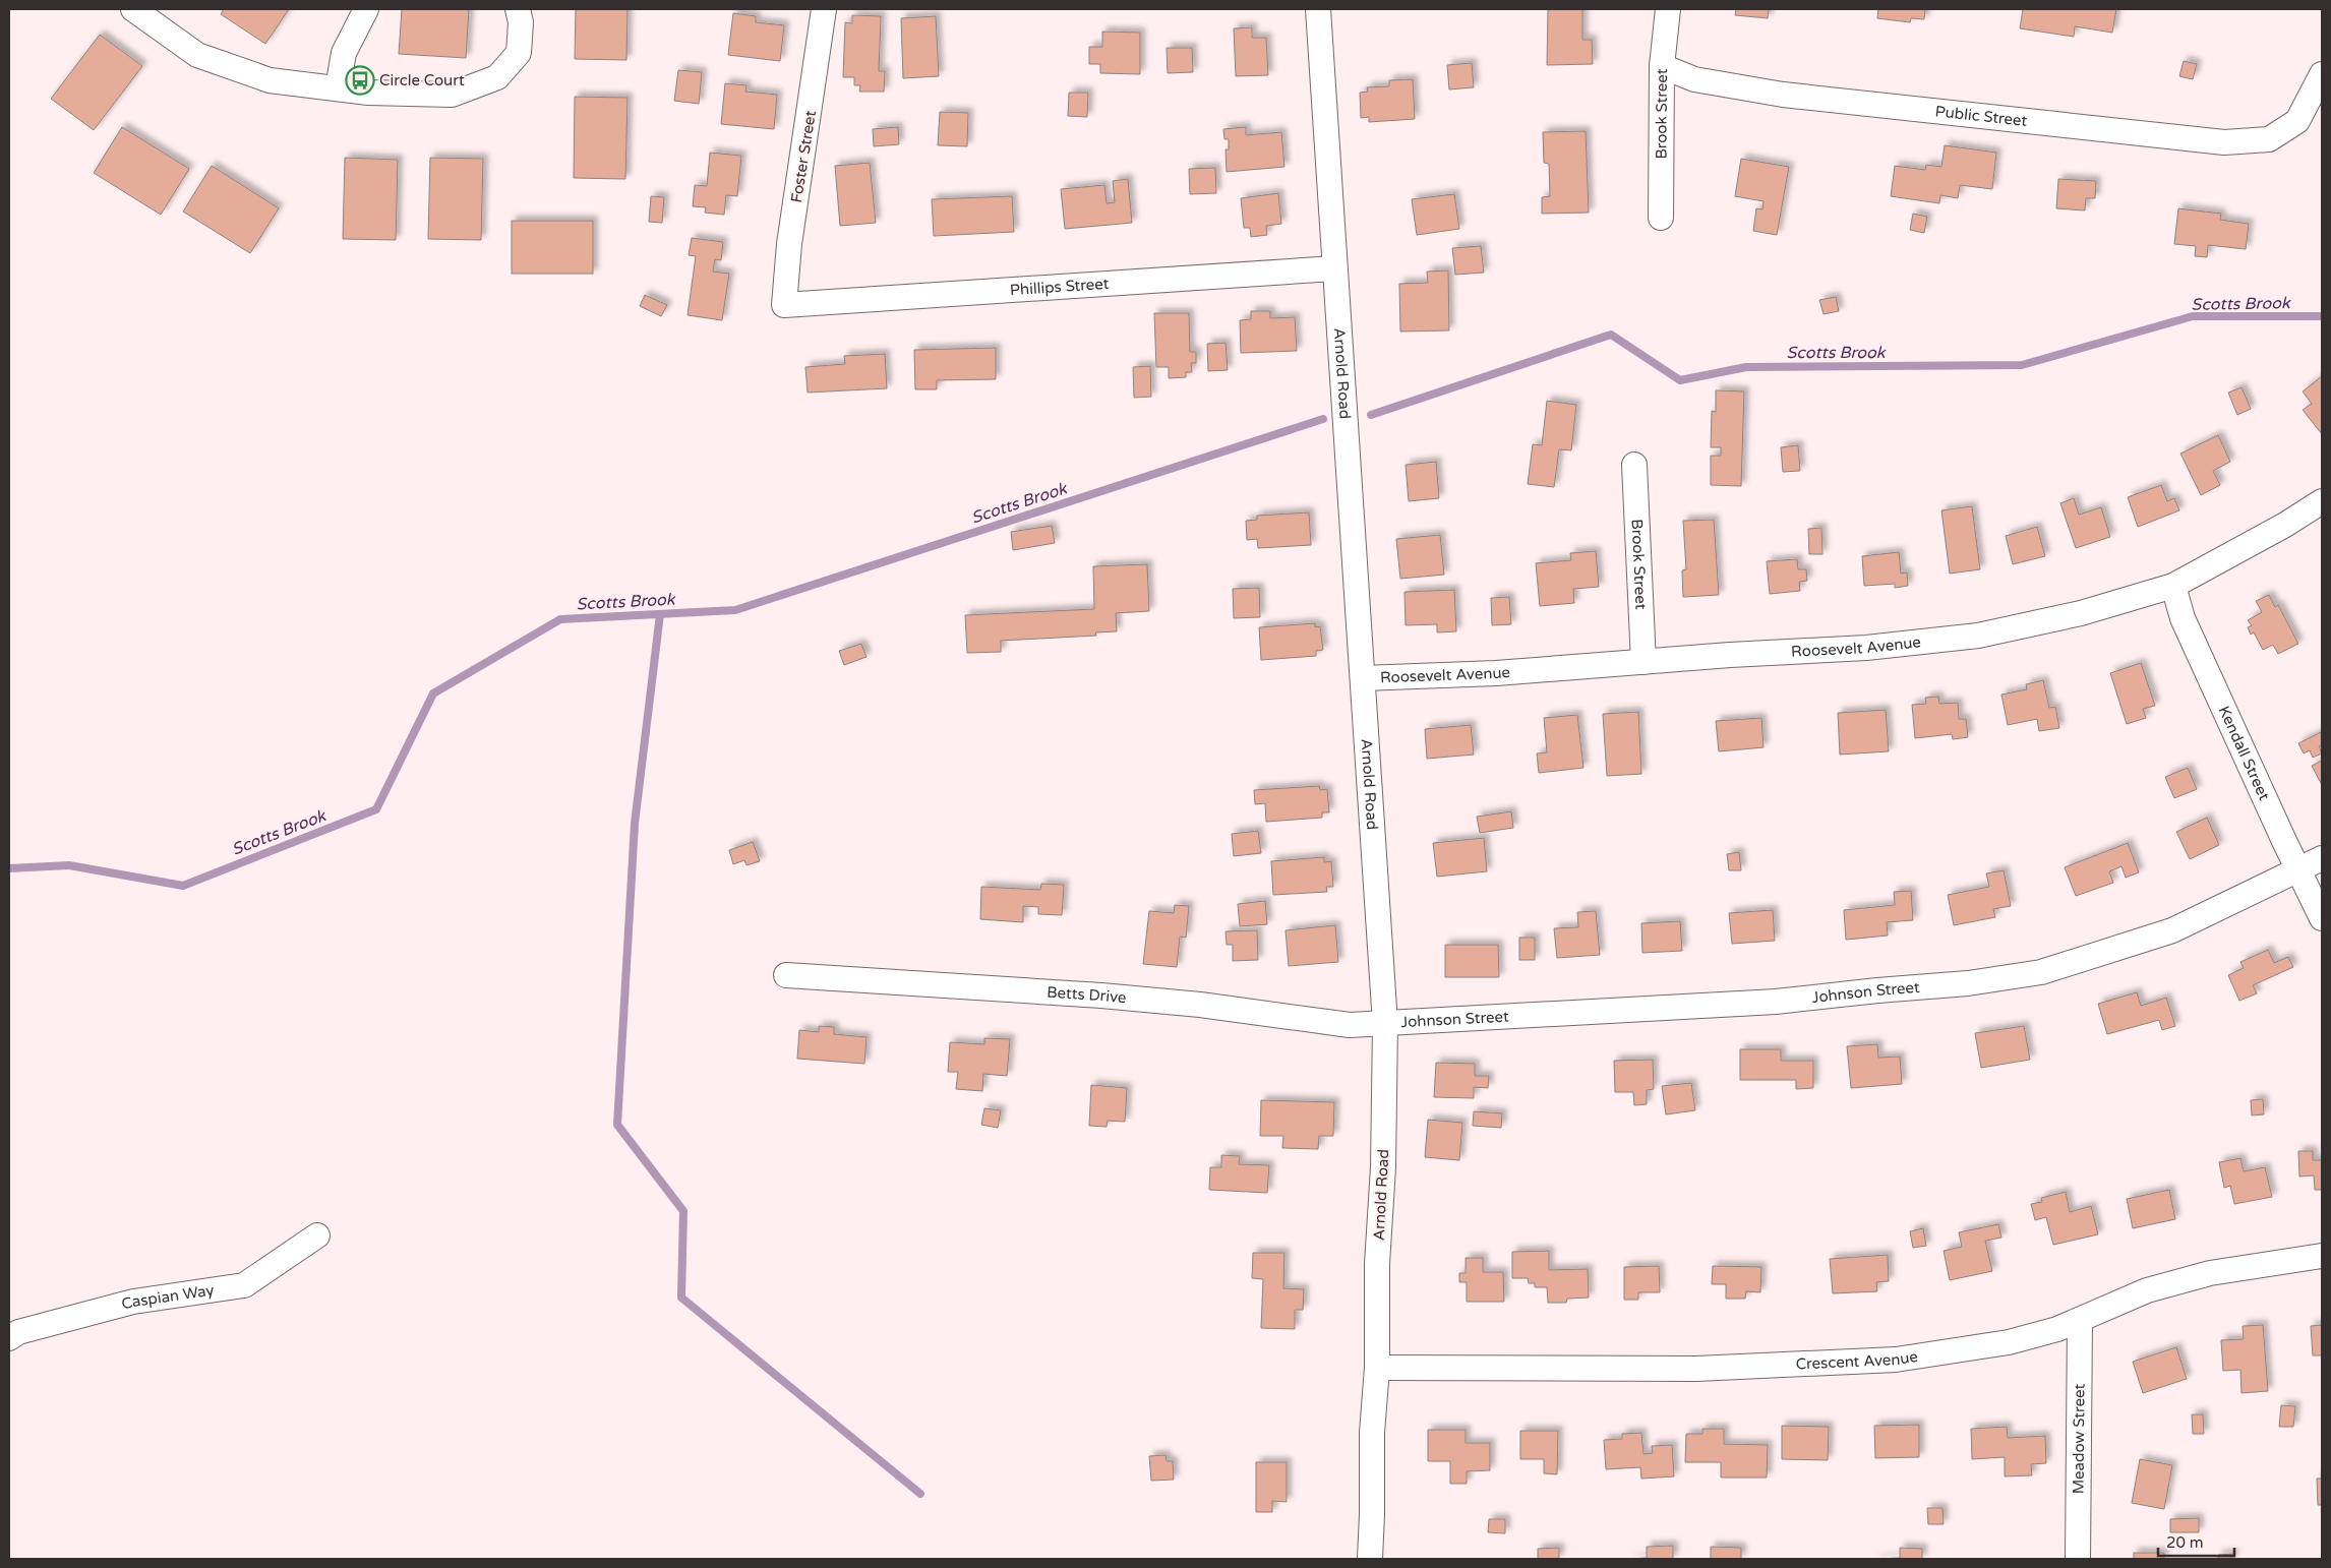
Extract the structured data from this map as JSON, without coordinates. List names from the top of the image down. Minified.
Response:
{"streets":{"street":["Brook Street","Public Street","Foster Street","Phillips Street","Arnold Road","Roosevelt Avenue","Kendall Street","Johnson Street","Betts Drive","Caspian Way","Crescent Avenue","Meadow Street"]},"crossings":[["Brook Street","Public Street"],["Brook Street","Roosevelt Avenue"],["Foster Street","Phillips Street"],["Phillips Street","Arnold Road"],["Arnold Road","Roosevelt Avenue"],["Arnold Road","Johnson Street"],["Arnold Road","Betts Drive"],["Arnold Road","Crescent Avenue"],["Roosevelt Avenue","Kendall Street"],["Kendall Street","Johnson Street"],["Johnson Street","Betts Drive"],["Crescent Avenue","Meadow Street"]],"water":["Scotts Brook"],"places":{"bus stop":["Circle Court"]},"scale_bar":"20 m"}
